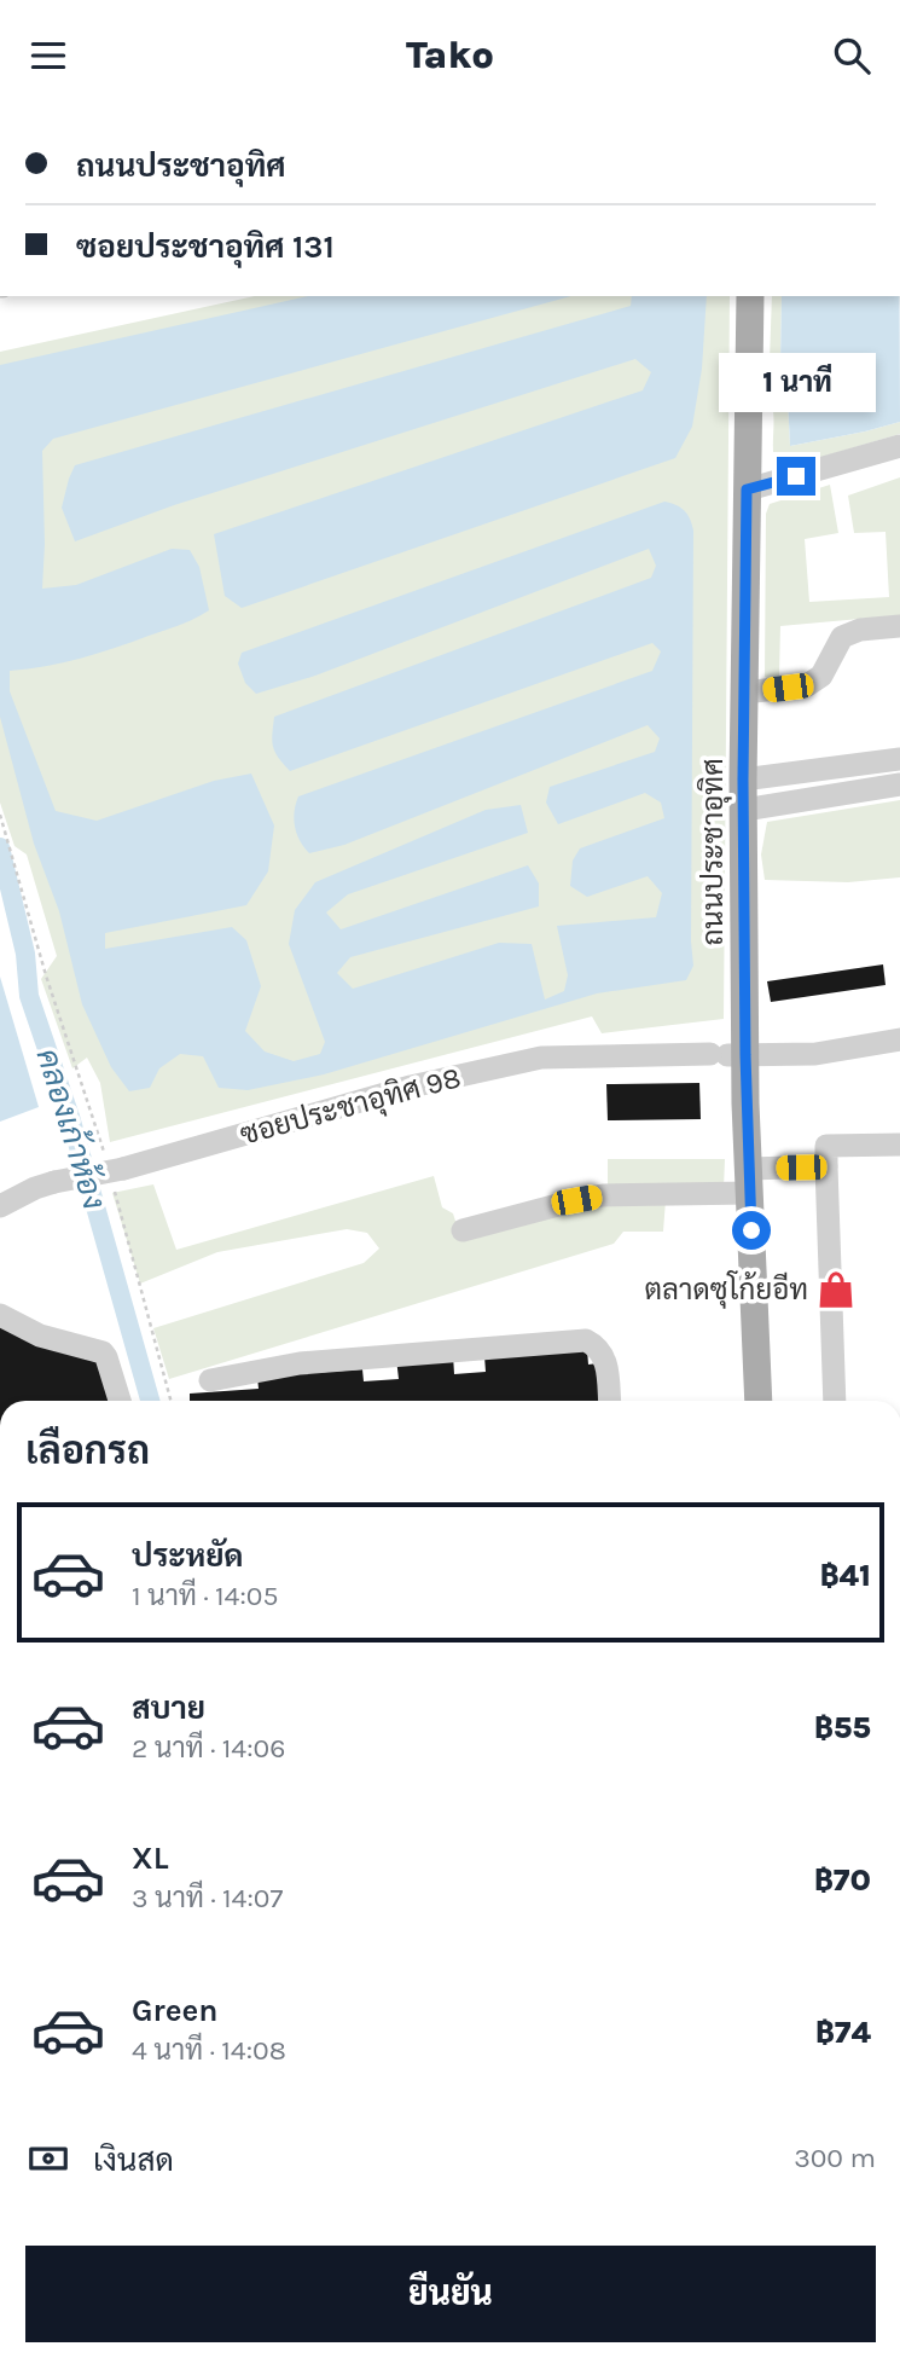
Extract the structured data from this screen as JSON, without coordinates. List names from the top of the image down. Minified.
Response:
{"streets":{"main road":["ถนนประชาอุทิศ"],"street":["ซอยประชาอุทิศ 98"]},"crossings":[["ถนนประชาอุทิศ","ซอยประชาอุทิศ 98"]],"water":["คลองเก้าห้อง"],"places":{"shop":["ตลาดซุโก้ยอีท"]},"page":{"header":"Tako","banner":["ถนนประชาอุทิศ","ซอยประชาอุทิศ 131"],"bubble":"1 นาที","heading":"เลือกรถ","list":[{"name":"ประหยัด","note":"1 นาที · 14:05","value":"฿41"},{"name":"สบาย","note":"2 นาที · 14:06","value":"฿55"},{"name":"XL","note":"3 นาที · 14:07","value":"฿70"},{"name":"Green","note":"4 นาที · 14:08","value":"฿74"}],"pay":["เงินสด","300 m"],"buttons":"ยืนยัน"}}
